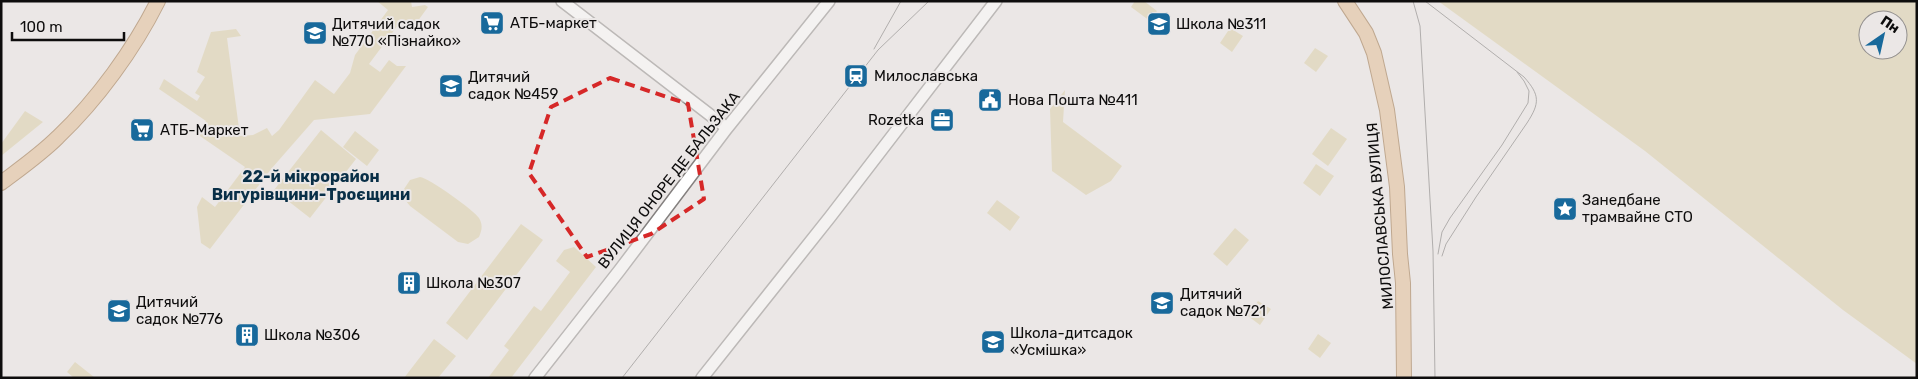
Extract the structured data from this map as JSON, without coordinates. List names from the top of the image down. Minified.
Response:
{"streets":{"main road":["МИЛОСЛАВСЬКА ВУЛИЦЯ"],"street":["ВУЛИЦЯ ОНОРЕ ДЕ БАЛЬЗАКА"]},"districts":["22-й мікрорайон Вигурівщини-Троєщини"],"places":{"supermarket":["АТБ-маркет","АТБ-Маркет"],"school or university":["Школа №311","Дитячий садок №770 «Пізнайко»","Дитячий садок №459","Дитячий садок №721","Дитячий садок №776","Школа-дитсадок «Усмішка»"],"station":["Милославська"],"public building":["Нова Пошта №411"],"office":["Rozetka"],"place":["Занедбане трамвайне СТО"],"building":["Школа №307","Школа №306"]},"scale_bar":"100 m","north":"top right"}
